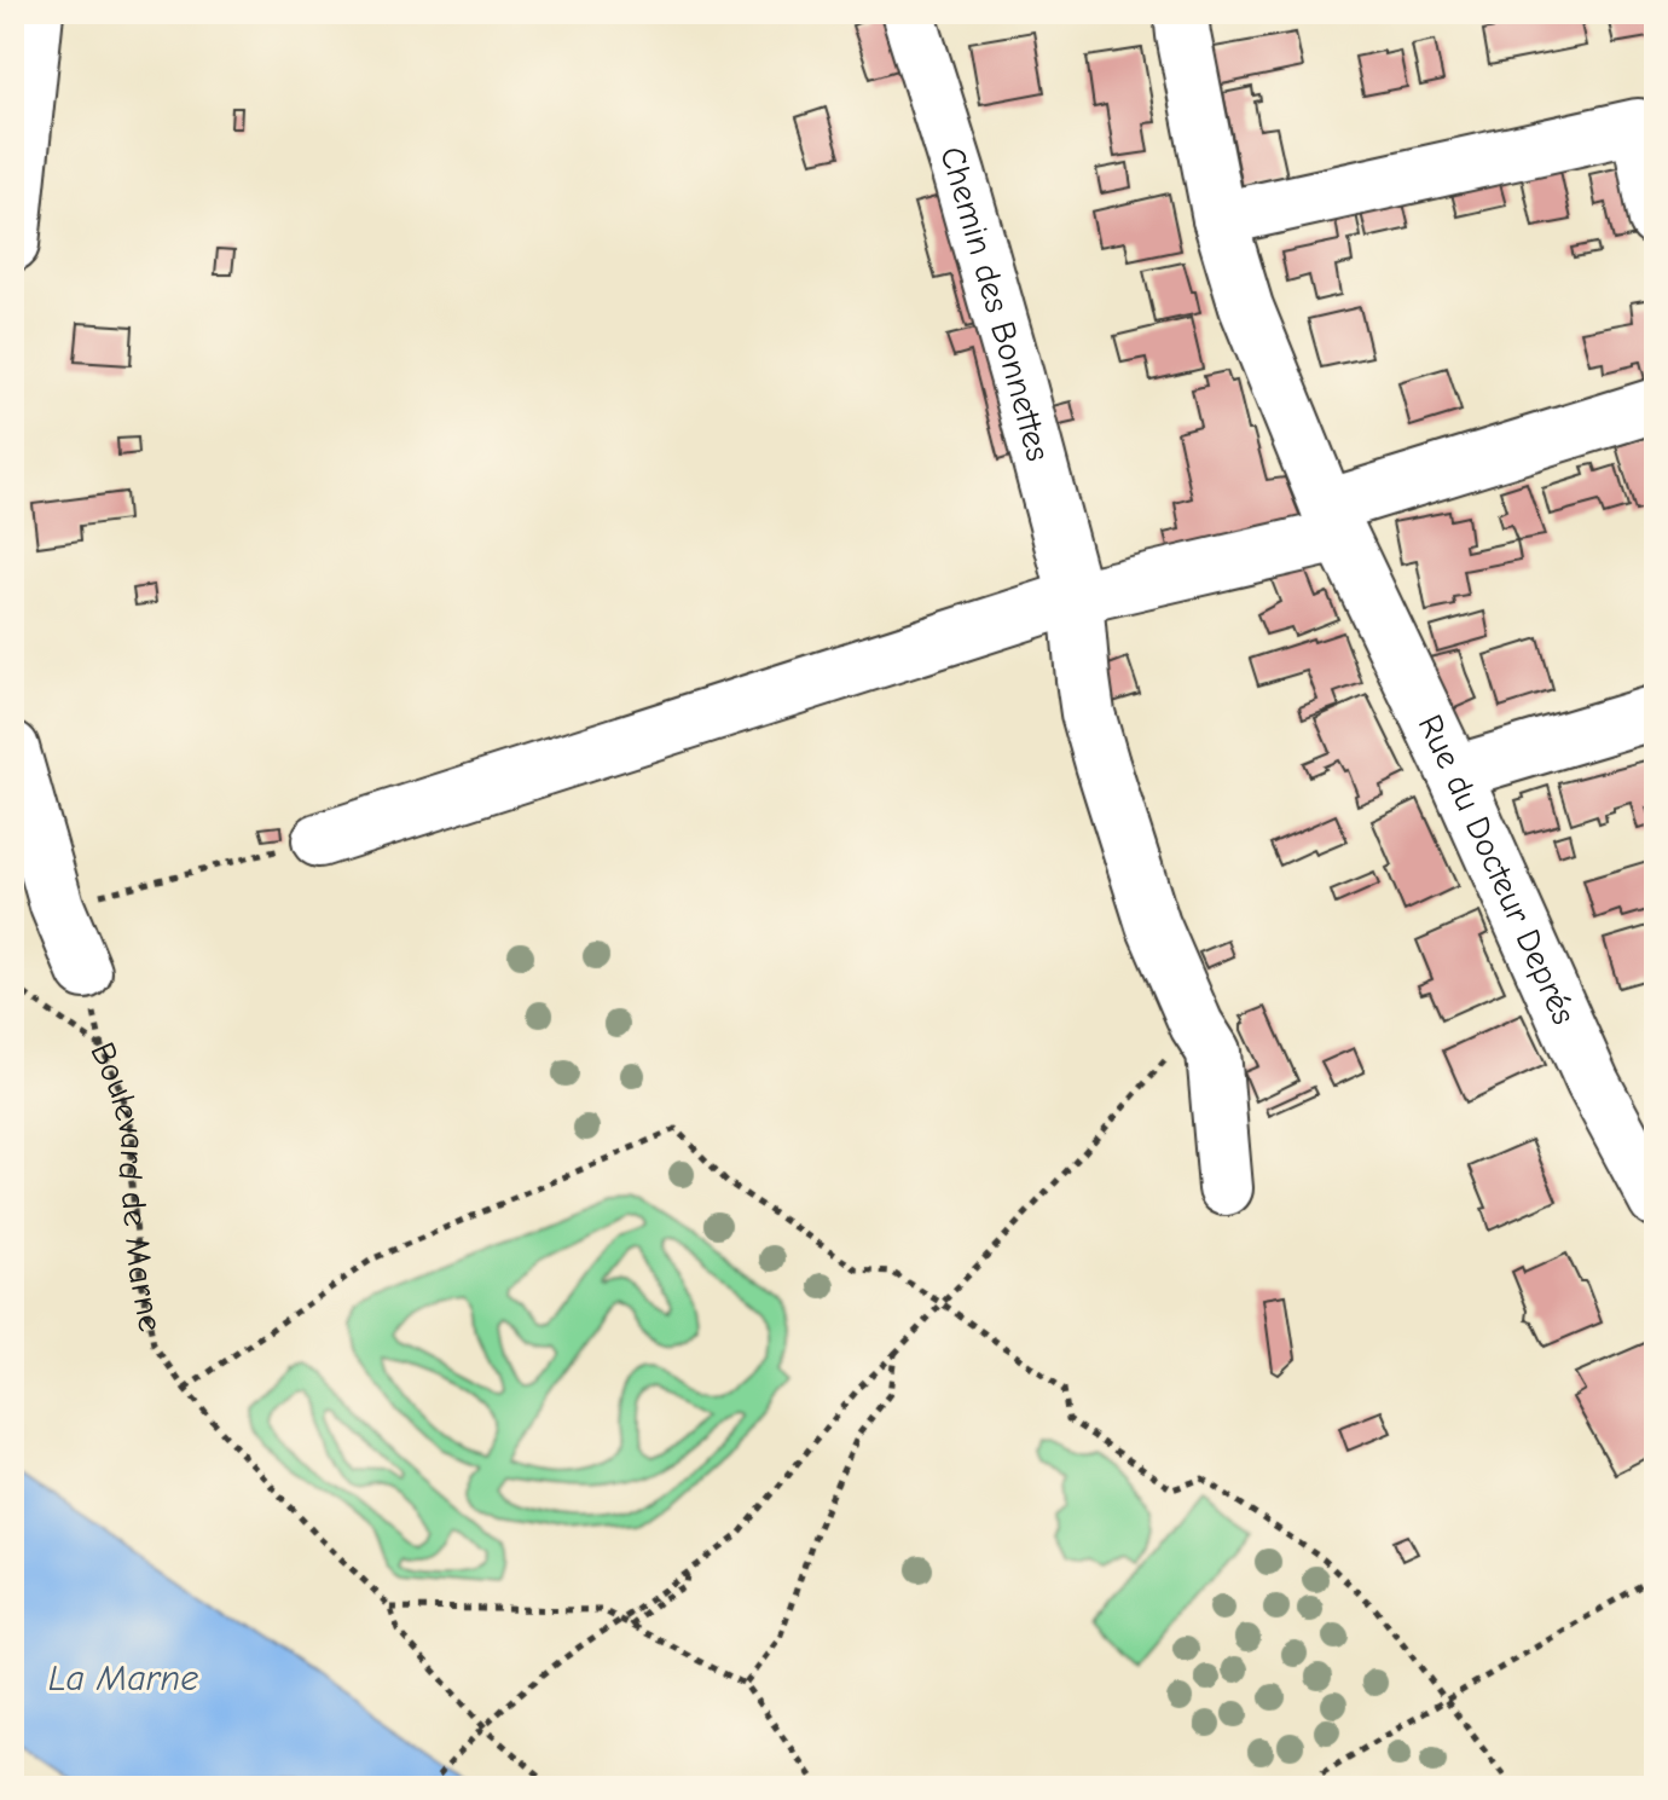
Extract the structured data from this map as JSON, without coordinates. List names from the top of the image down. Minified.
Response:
{"streets":{"street":["Chemin des Bonnettes","Rue du Docteur Deprés"],"path":["Boulevard de Marne"]},"water":["La Marne"]}
